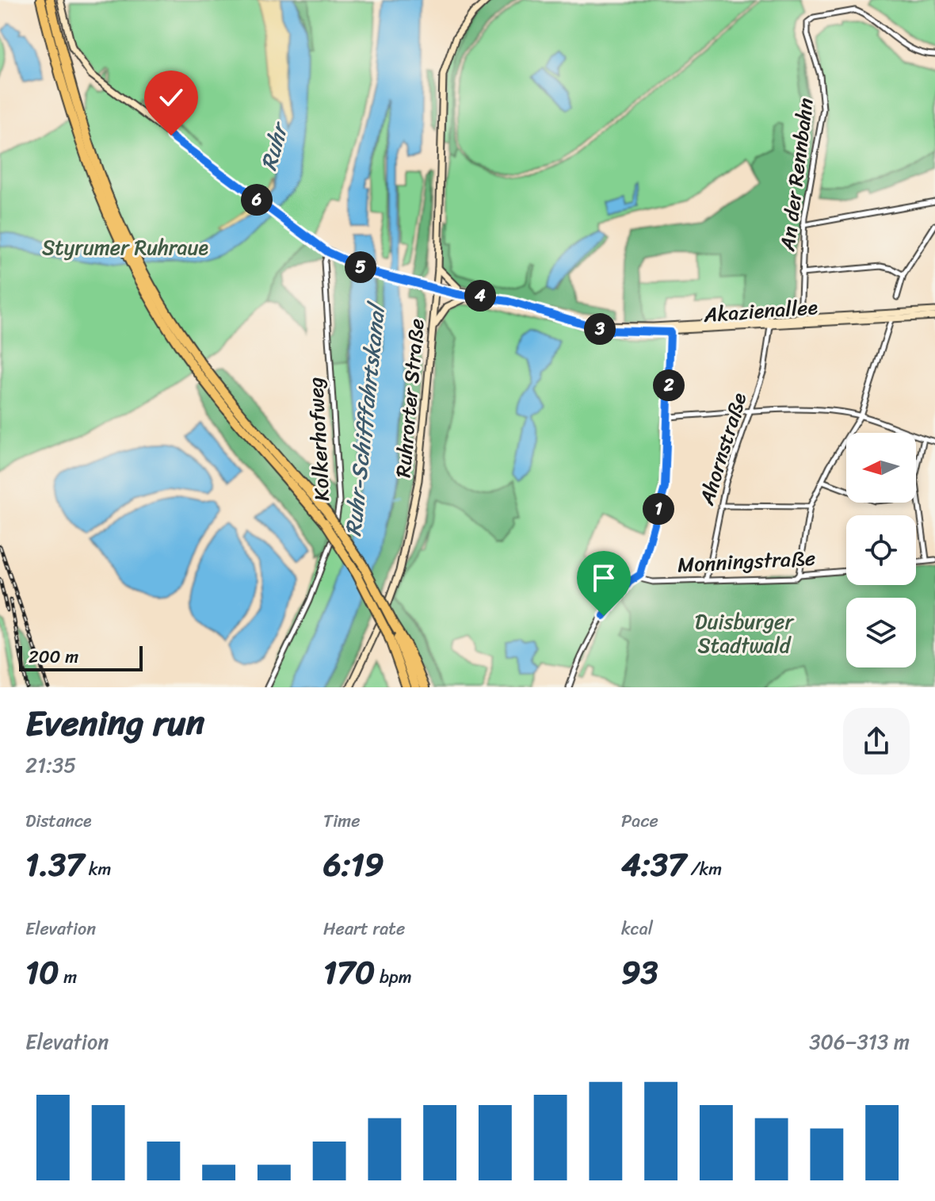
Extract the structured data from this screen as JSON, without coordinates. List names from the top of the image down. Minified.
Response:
{"streets":{"main road":["Akazienallee","Ruhrorter Straße"],"street":["An der Rennbahn","Kolkerhofweg","Ahornstraße","Monningstraße"]},"crossings":[["An der Rennbahn","Akazienallee"],["Akazienallee","Ruhrorter Straße"],["Akazienallee","Ahornstraße"],["Ahornstraße","Monningstraße"]],"water":["Ruhr","Ruhr-Schifffahrtskanal"],"parks":["Styrumer Ruhraue","Duisburger Stadtwald"],"scale_bar":"200 m","north":"left","page":{"pins":["6","5","4","3","2","1"],"scale":"200 m","heading":["Evening run","21:35"],"stats":[["Distance","1.37 km"],["Time","6:19"],["Pace","4:37 /km"],["Elevation","10 m"],["Heart rate","170 bpm"],["kcal","93"]],"chart":["Elevation","306–313 m"]}}
